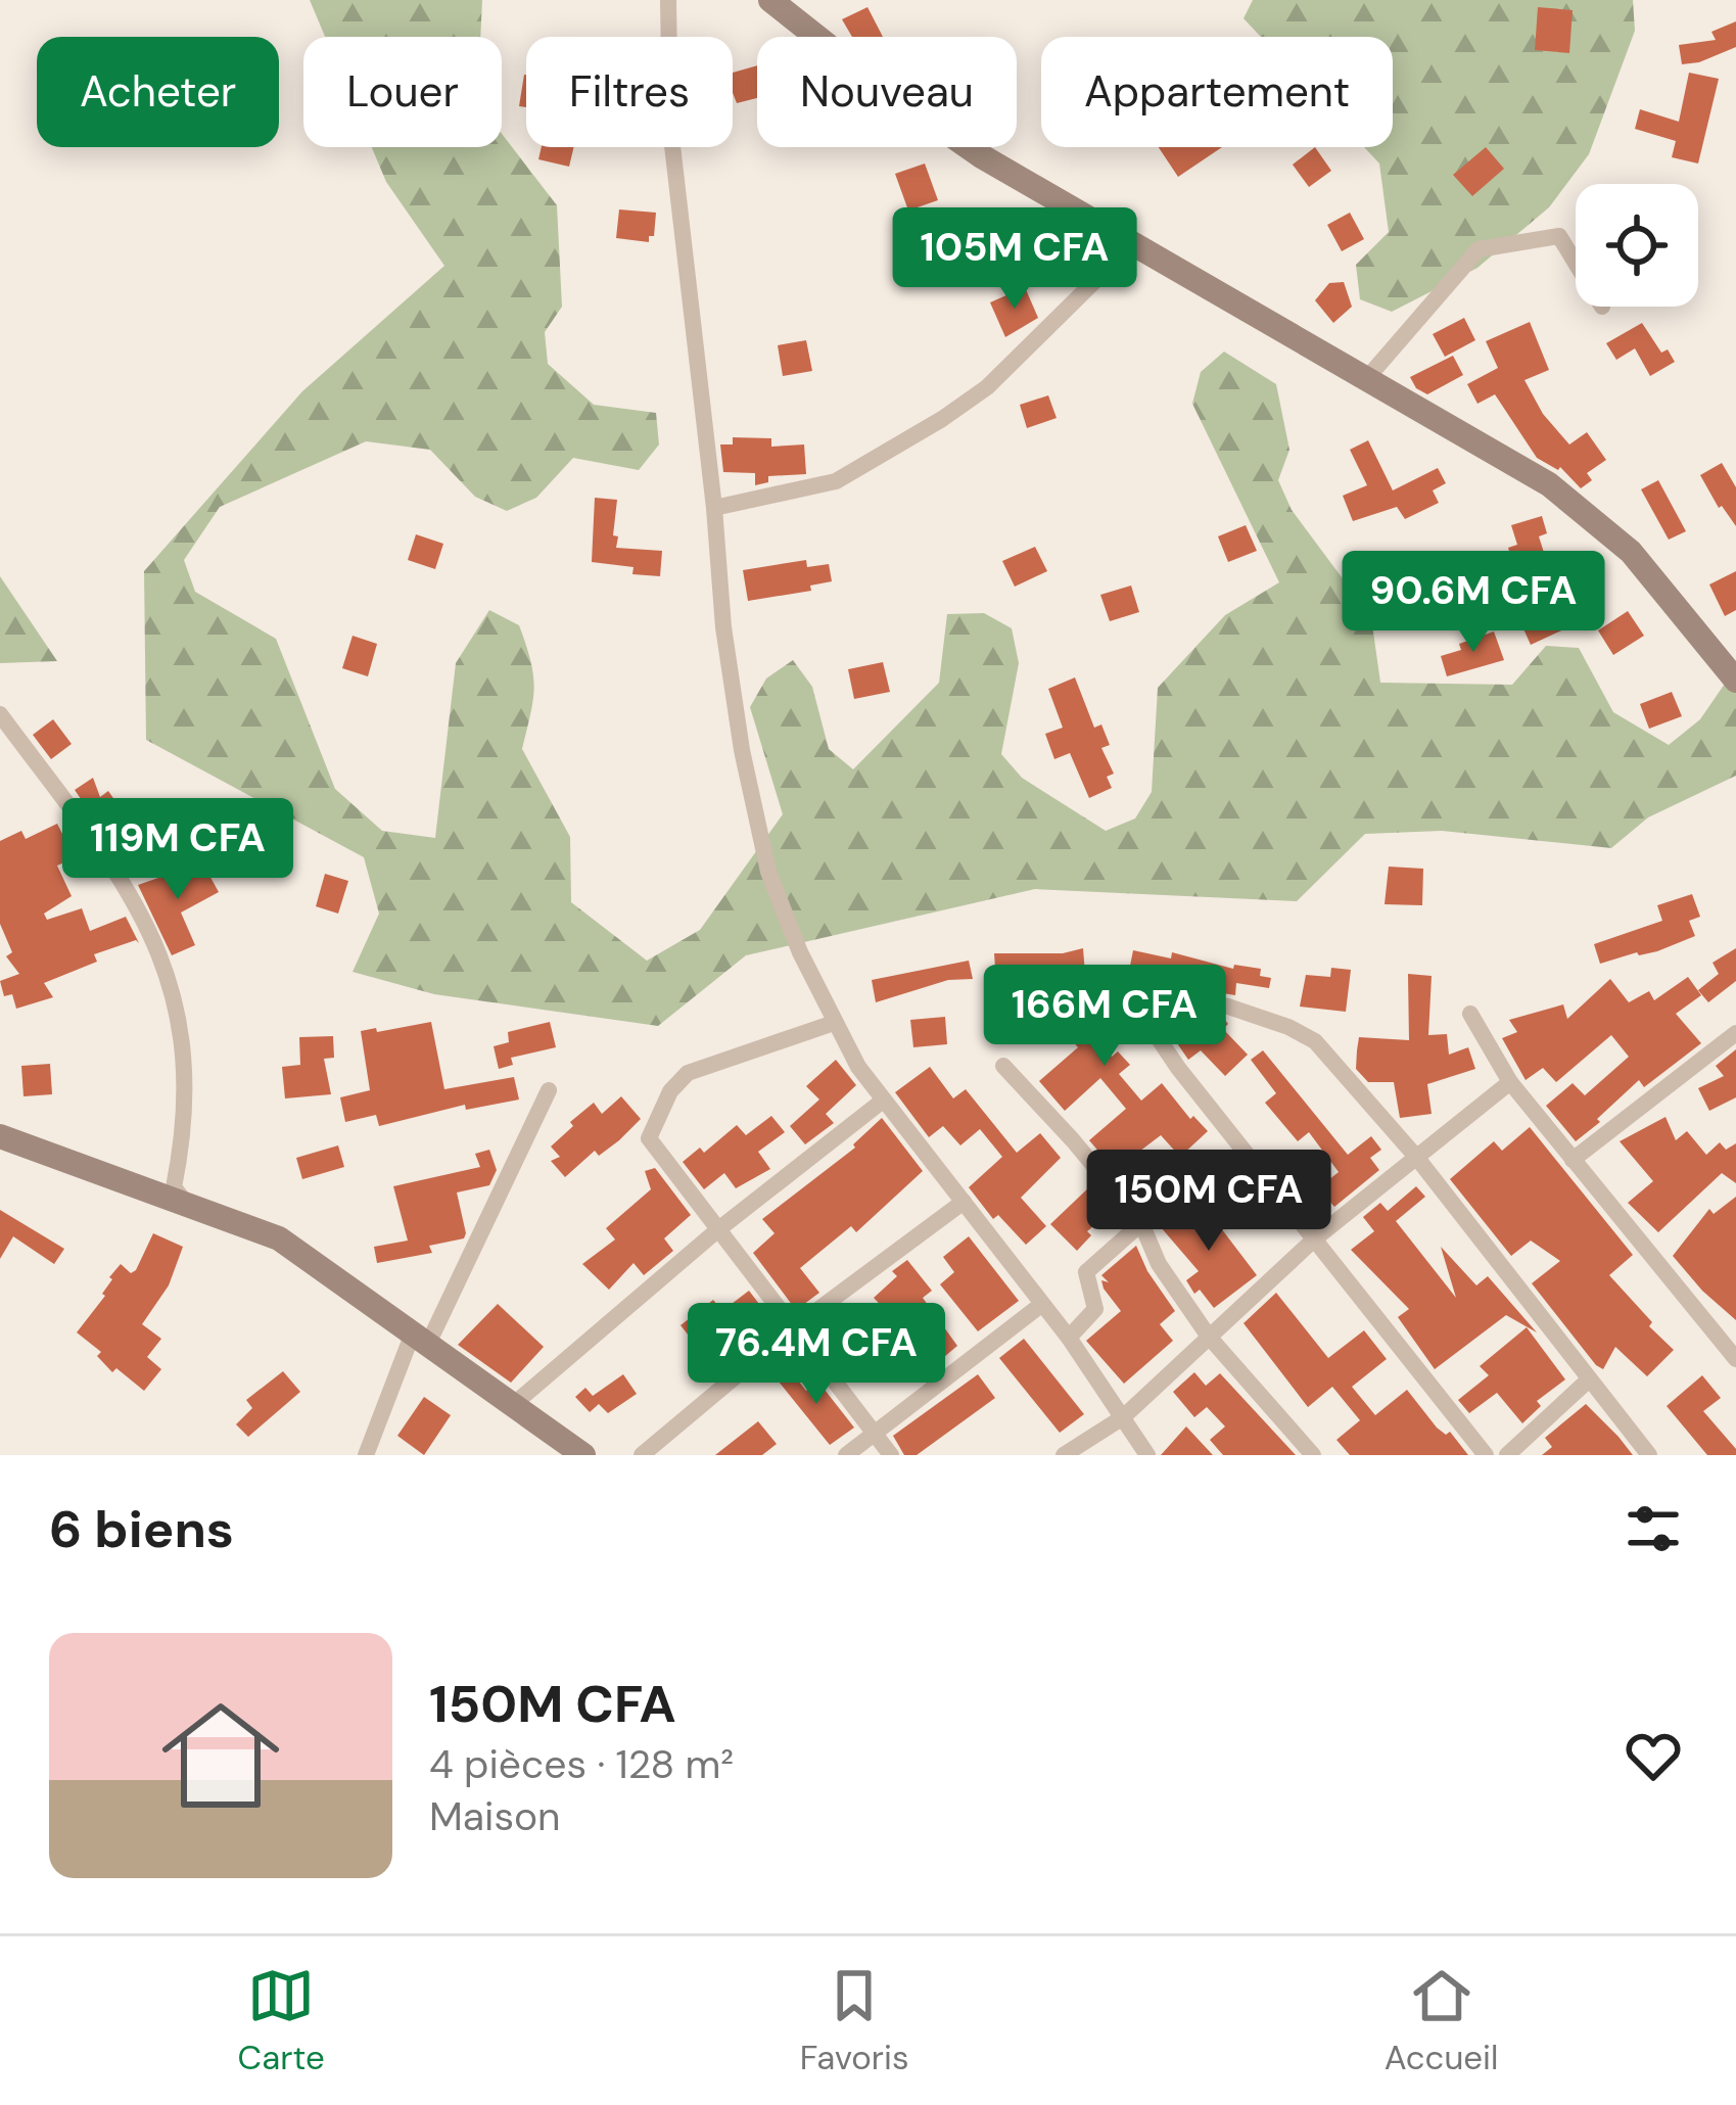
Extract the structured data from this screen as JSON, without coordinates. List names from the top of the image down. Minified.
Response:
{"page":{"chip":["Acheter","Louer","Filtres","Nouveau","Appartement"],"price":["105M CFA","90.6M CFA","119M CFA","166M CFA","150M CFA","76.4M CFA"],"heading":"6 biens","list":[{"name":"150M CFA","note":"4 pièces · 128 m² · Maison"}],"tabs":["Carte","Favoris","Accueil"]}}
